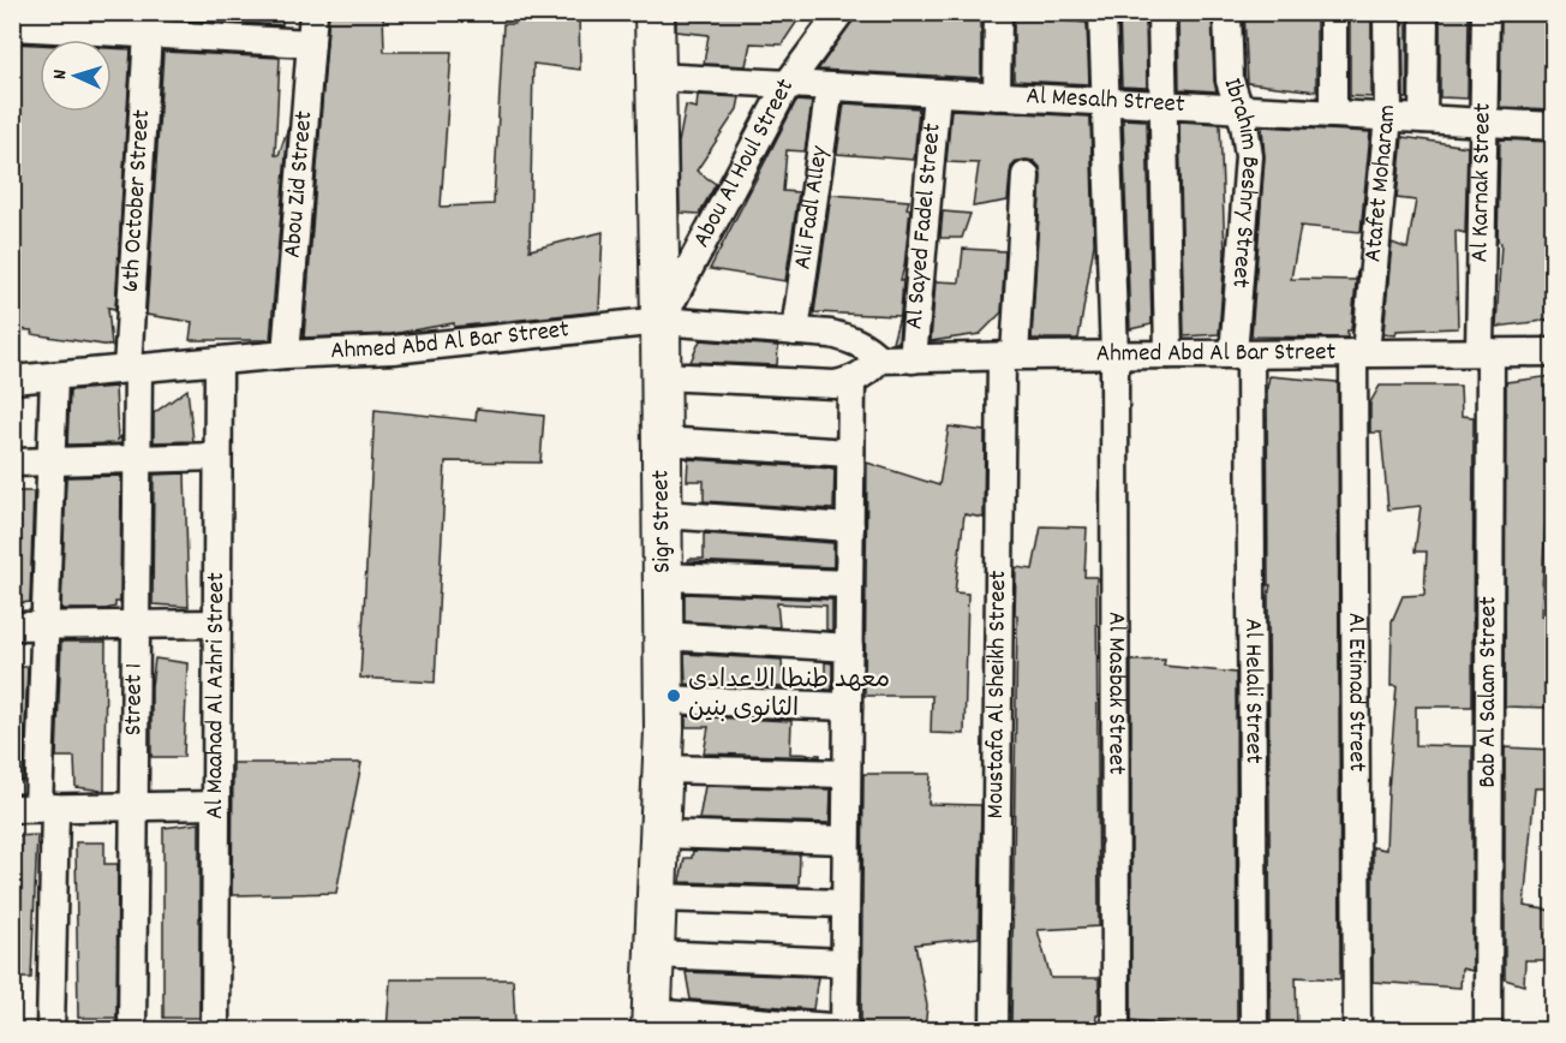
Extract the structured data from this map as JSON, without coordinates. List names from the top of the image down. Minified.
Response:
{"streets":{"main road":["Sigr Street"],"street":["Al Mesalh Street","Abou Al Houl Street","Atafet Moharam","Al Karnak Street","Abou Zid Street","Ibrahim Beshry Street","6th October Street","Ali Fadl Alley","Al Sayed Fadel Street","Ahmed Abd Al Bar Street","Bab Al Salam Street","Al Helali Street","Al Etimad Street","Moustafa Al Sheikh Street","Al Masbak Street","Al Maahad Al Azhri Street","Street 1"]},"crossings":[["Al Mesalh Street","Abou Al Houl Street"],["Al Mesalh Street","Atafet Moharam"],["Al Mesalh Street","Al Karnak Street"],["Al Mesalh Street","Ibrahim Beshry Street"],["Al Mesalh Street","Ali Fadl Alley"],["Al Mesalh Street","Al Sayed Fadel Street"],["Al Mesalh Street","Sigr Street"],["Al Mesalh Street","Al Masbak Street"],["Abou Al Houl Street","Ahmed Abd Al Bar Street"],["Abou Al Houl Street","Sigr Street"],["Atafet Moharam","Ahmed Abd Al Bar Street"],["Atafet Moharam","Al Etimad Street"],["Al Karnak Street","Ahmed Abd Al Bar Street"],["Al Karnak Street","Bab Al Salam Street"],["Abou Zid Street","Ahmed Abd Al Bar Street"],["Ibrahim Beshry Street","Ahmed Abd Al Bar Street"],["Ibrahim Beshry Street","Al Helali Street"],["6th October Street","Ahmed Abd Al Bar Street"],["6th October Street","Street 1"],["Ali Fadl Alley","Ahmed Abd Al Bar Street"],["Al Sayed Fadel Street","Ahmed Abd Al Bar Street"],["Ahmed Abd Al Bar Street","Sigr Street"],["Ahmed Abd Al Bar Street","Bab Al Salam Street"],["Ahmed Abd Al Bar Street","Al Helali Street"],["Ahmed Abd Al Bar Street","Al Etimad Street"],["Ahmed Abd Al Bar Street","Moustafa Al Sheikh Street"],["Ahmed Abd Al Bar Street","Al Masbak Street"],["Ahmed Abd Al Bar Street","Al Maahad Al Azhri Street"],["Ahmed Abd Al Bar Street","Street 1"]],"places":["معهد طنطا الاعدادى الثانوى بنين"],"north":"left"}
